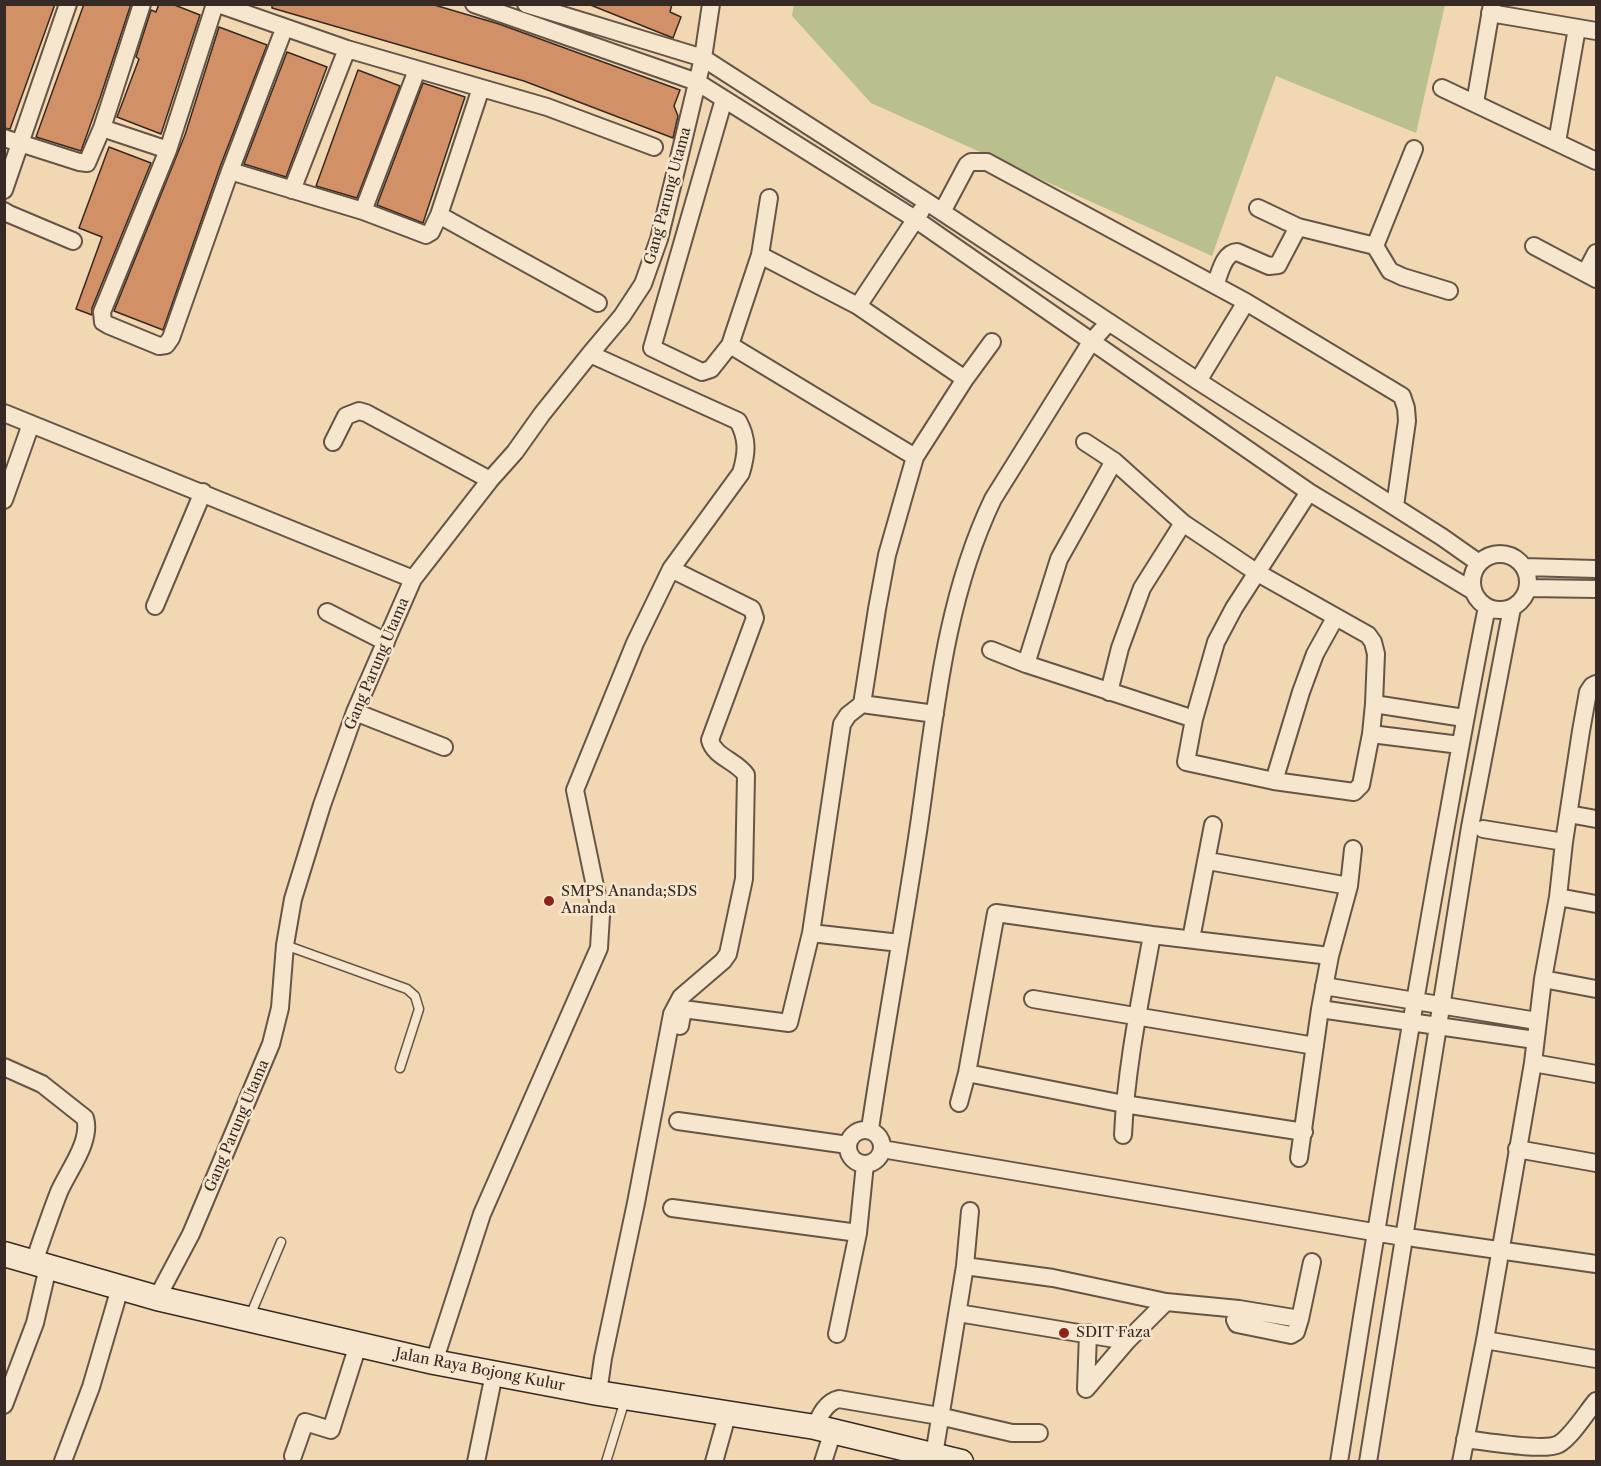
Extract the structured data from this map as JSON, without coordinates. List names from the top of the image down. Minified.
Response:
{"streets":{"main road":["Jalan Raya Bojong Kulur"],"street":["Gang Parung Utama"]},"crossings":[["Gang Parung Utama","Jalan Raya Bojong Kulur"]],"places":["SMPS Ananda;SDS Ananda","SDIT Faza"]}
